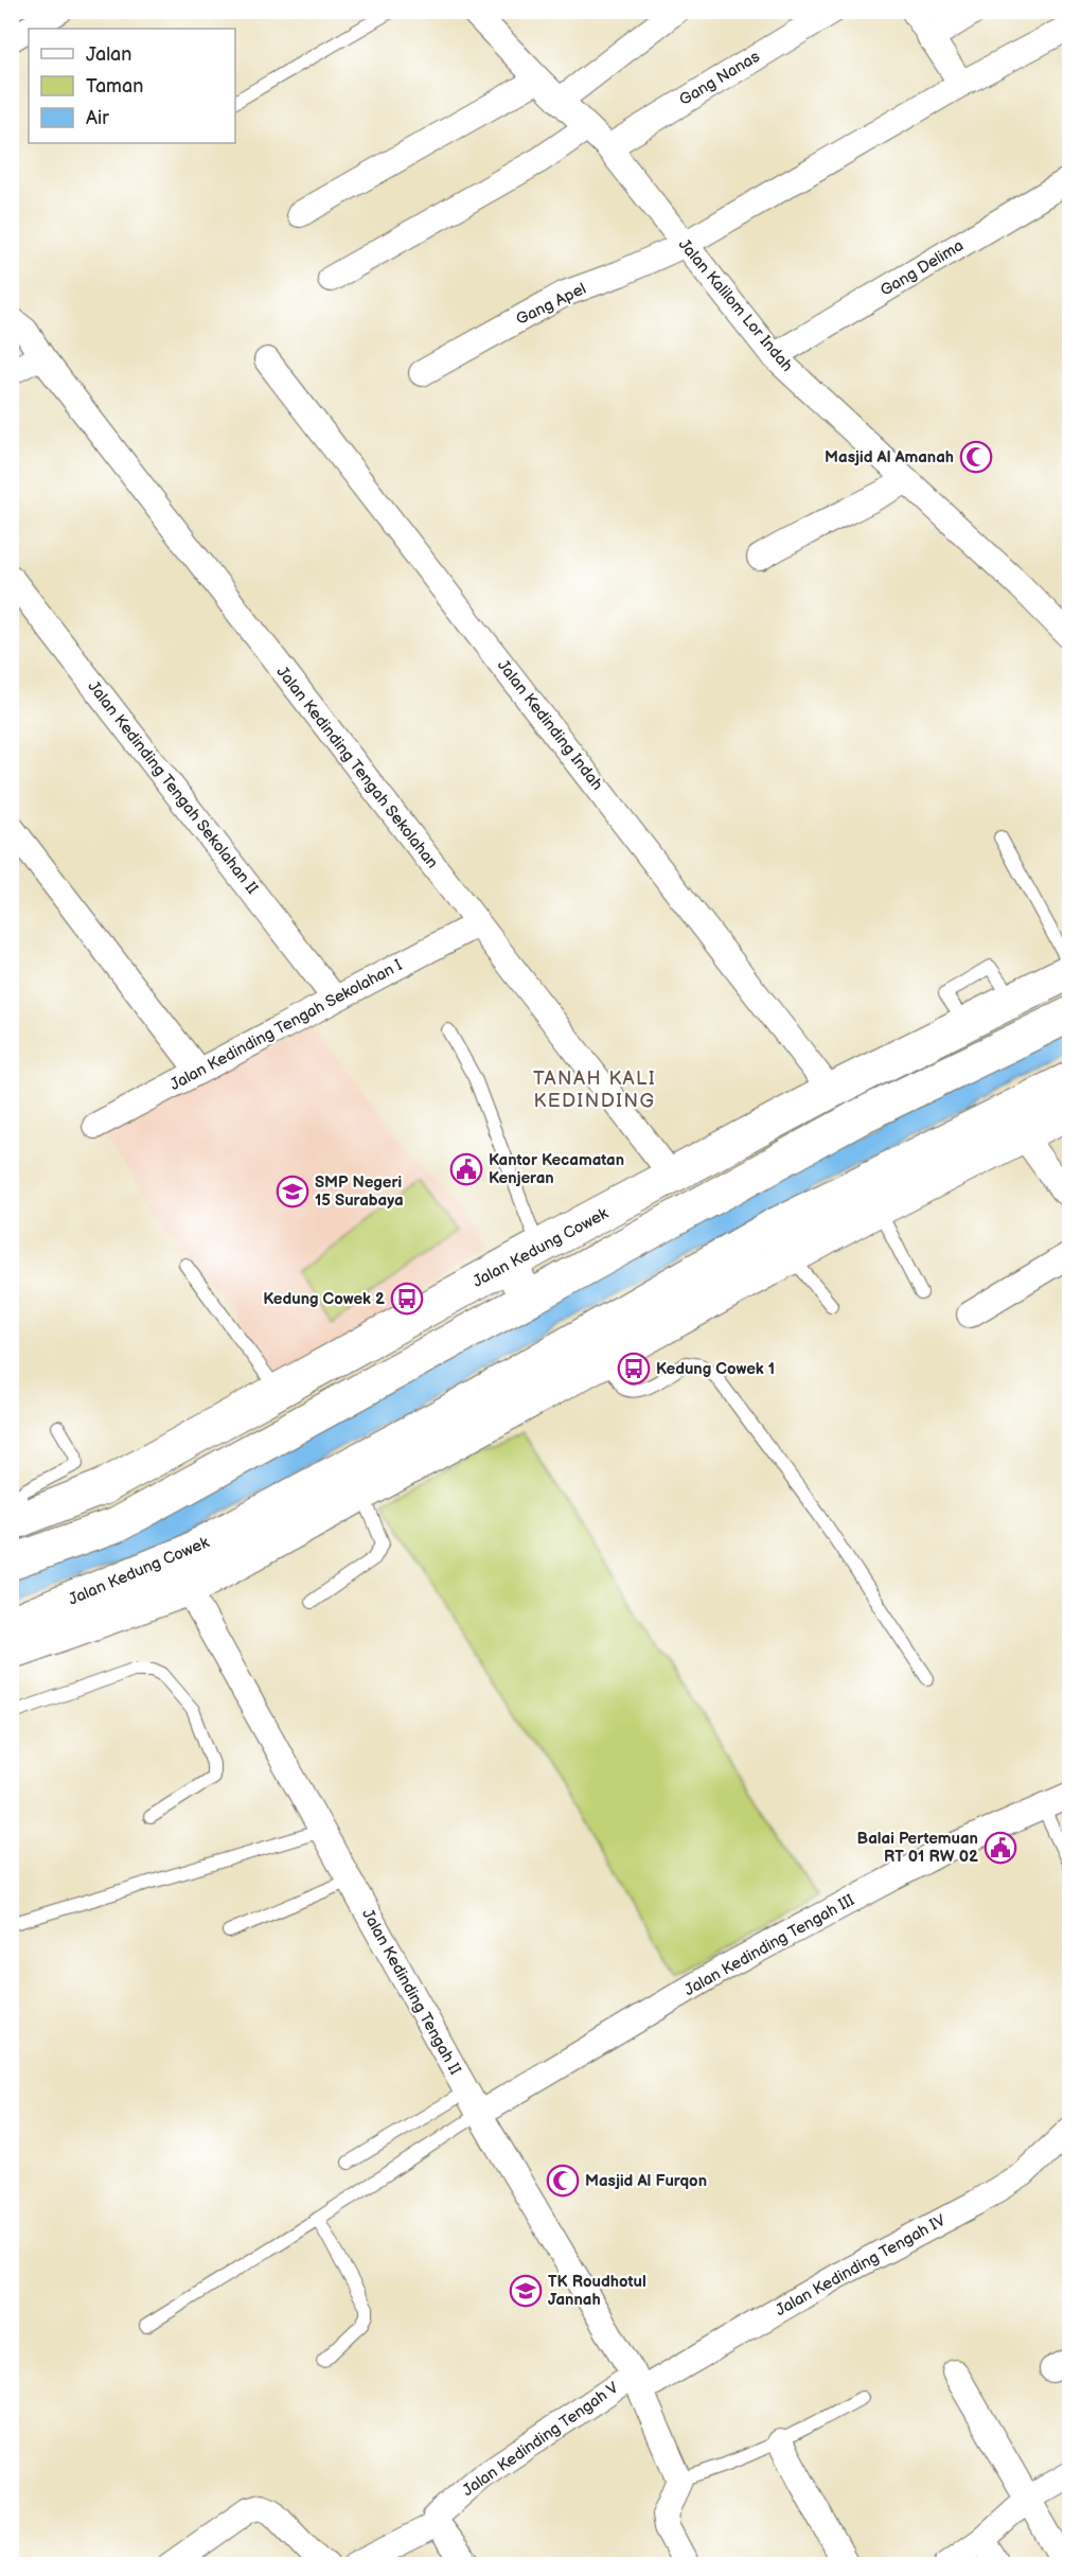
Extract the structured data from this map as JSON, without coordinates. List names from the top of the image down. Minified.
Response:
{"streets":{"main road":["Jalan Kedung Cowek"],"street":["Gang Nanas","Gang Delima","Gang Apel","Jalan Kalilom Lor Indah","Jalan Kedinding Indah","Jalan Kedinding Tengah Sekolahan","Jalan Kedinding Tengah Sekolahan II","Jalan Kedinding Tengah Sekolahan I","Jalan Kedinding Tengah III","Jalan Kedinding Tengah II","Jalan Kedinding Tengah IV","Jalan Kedinding Tengah V"]},"crossings":[["Gang Nanas","Jalan Kalilom Lor Indah"],["Gang Delima","Jalan Kalilom Lor Indah"],["Gang Apel","Jalan Kalilom Lor Indah"],["Jalan Kedinding Indah","Jalan Kedung Cowek"],["Jalan Kedinding Tengah Sekolahan","Jalan Kedinding Tengah Sekolahan I"],["Jalan Kedinding Tengah Sekolahan","Jalan Kedung Cowek"],["Jalan Kedinding Tengah Sekolahan II","Jalan Kedinding Tengah Sekolahan I"],["Jalan Kedung Cowek","Jalan Kedinding Tengah II"],["Jalan Kedinding Tengah III","Jalan Kedinding Tengah II"],["Jalan Kedinding Tengah II","Jalan Kedinding Tengah IV"],["Jalan Kedinding Tengah II","Jalan Kedinding Tengah V"],["Jalan Kedinding Tengah IV","Jalan Kedinding Tengah V"]],"districts":["TANAH KALI KEDINDING"],"places":{"mosque":["Masjid Al Amanah","Masjid Al Furqon"],"public building":["Kantor Kecamatan Kenjeran","Balai Pertemuan RT 01 RW 02"],"school or university":["SMP Negeri 15 Surabaya","TK Roudhotul Jannah"],"bus stop":["Kedung Cowek 2","Kedung Cowek 1"]},"legend":["Jalan","Taman","Air"]}
